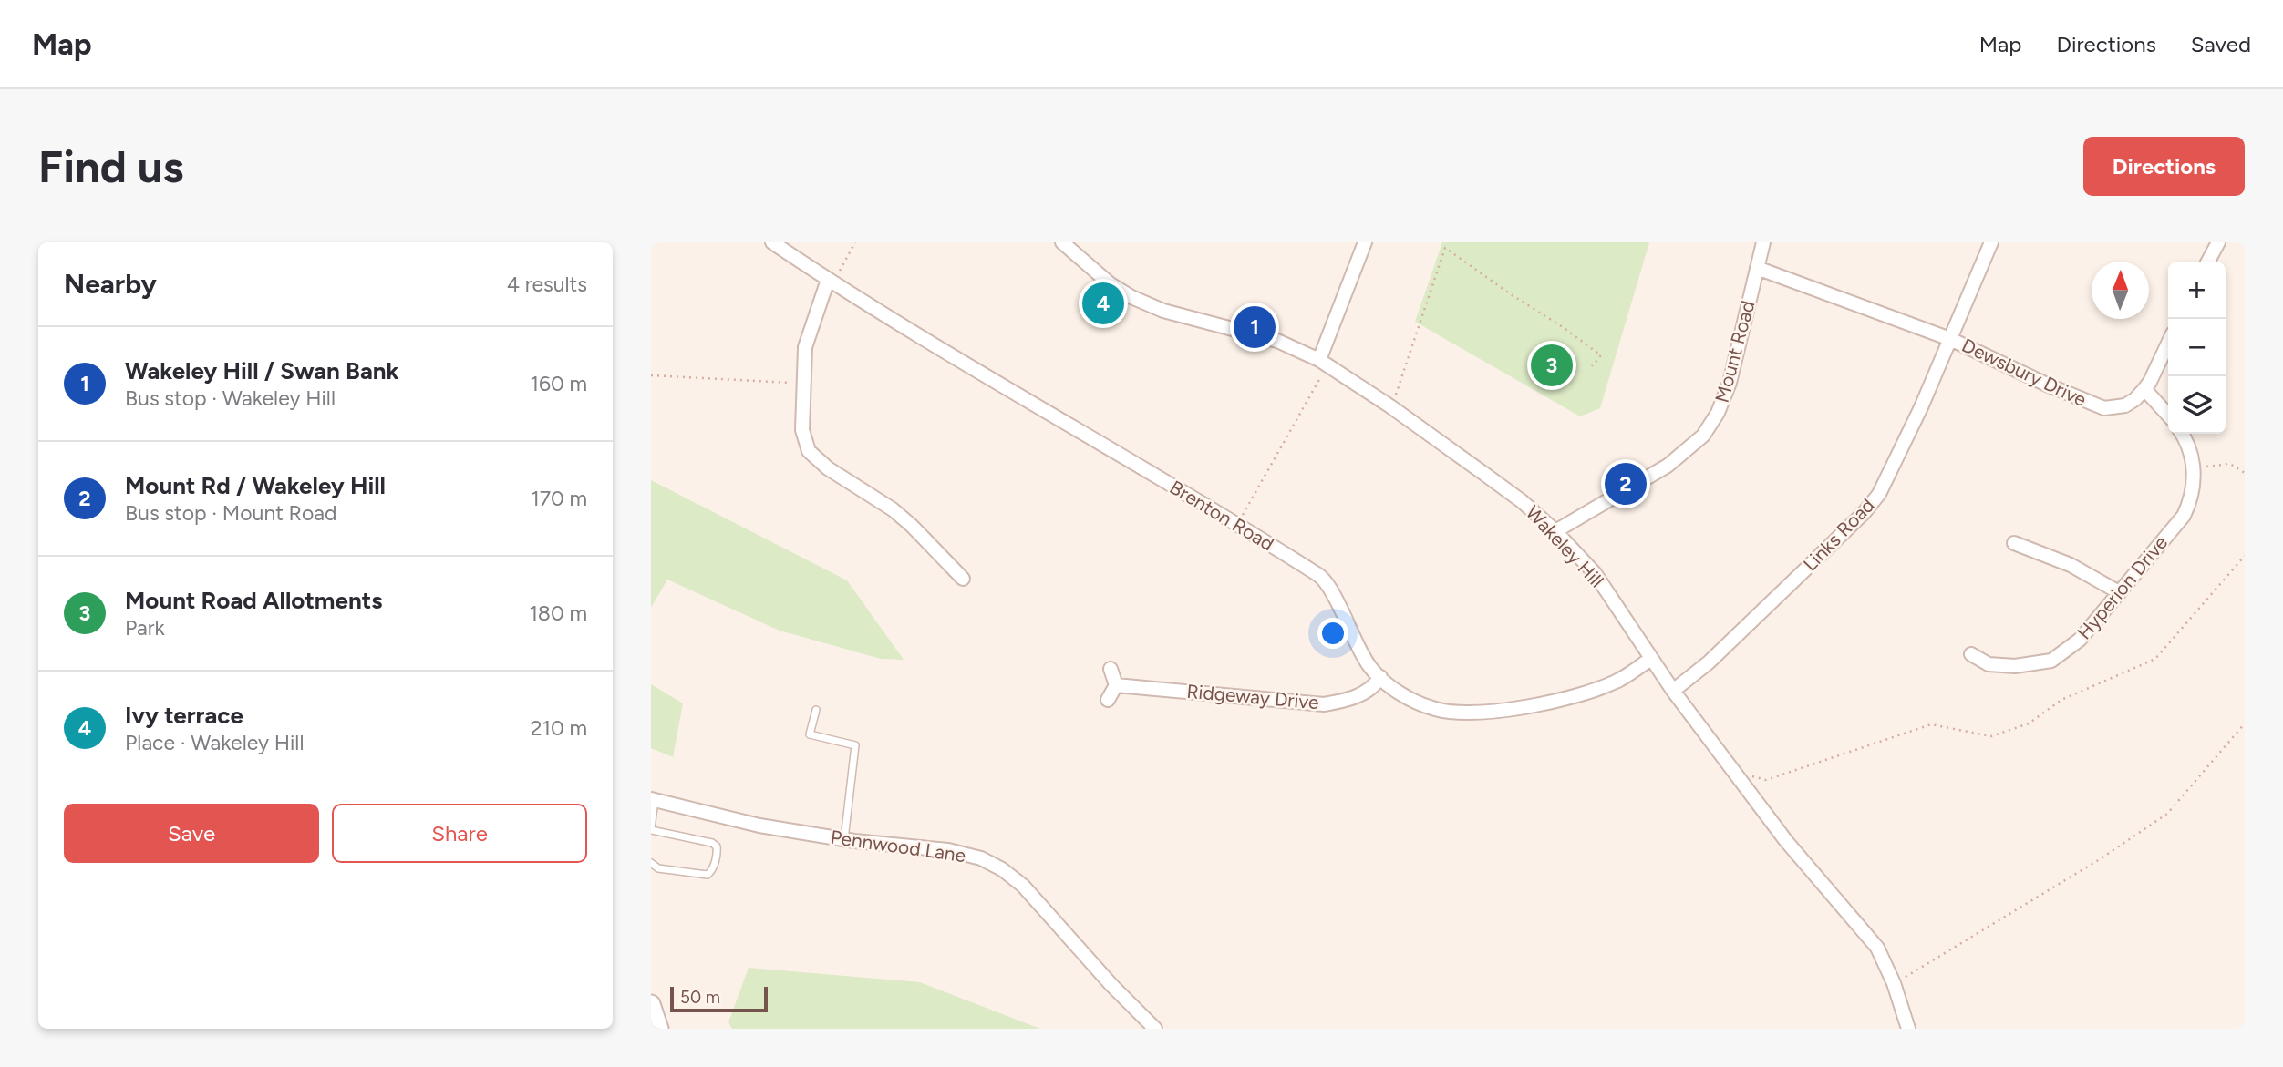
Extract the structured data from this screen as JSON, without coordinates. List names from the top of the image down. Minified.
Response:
{"streets":{"street":["Mount Road","Dewsbury Drive","Brenton Road","Links Road","Wakeley Hill","Hyperion Drive","Ridgeway Drive","Pennwood Lane"]},"crossings":[["Mount Road","Wakeley Hill"],["Dewsbury Drive","Links Road"],["Brenton Road","Wakeley Hill"],["Brenton Road","Ridgeway Drive"],["Links Road","Wakeley Hill"]],"scale_bar":"50 m","north":"top","page":{"header":"Map","nav":["Map","Directions","Saved"],"buttons":["Directions",["Save","Share"]],"title":"Find us","heading":["Nearby","4 results"],"map_buttons":["+","−"],"pins":["4","1","3","2"],"list":[{"mark":"1","name":"Wakeley Hill / Swan Bank","note":"Bus stop · Wakeley Hill","value":"160 m"},{"mark":"2","name":"Mount Rd / Wakeley Hill","note":"Bus stop · Mount Road","value":"170 m"},{"mark":"3","name":"Mount Road Allotments","note":"Park","value":"180 m"},{"mark":"4","name":"Ivy terrace","note":"Place · Wakeley Hill","value":"210 m"}],"scale":"50 m"}}
